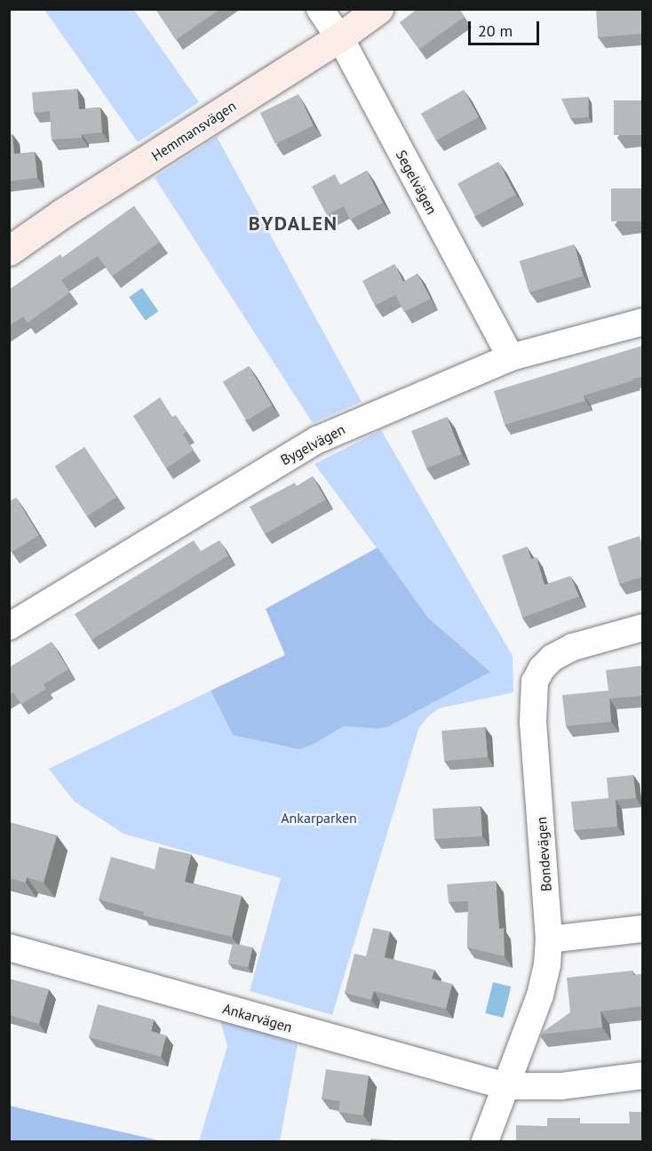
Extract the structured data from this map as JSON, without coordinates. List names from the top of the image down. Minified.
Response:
{"streets":{"street":["Hemmansvägen","Segelvägen","Bygelvägen","Bondevägen","Ankarvägen"]},"crossings":[["Hemmansvägen","Segelvägen"],["Segelvägen","Bygelvägen"],["Bondevägen","Ankarvägen"]],"districts":["BYDALEN"],"parks":["Ankarparken"],"scale_bar":"20 m"}
